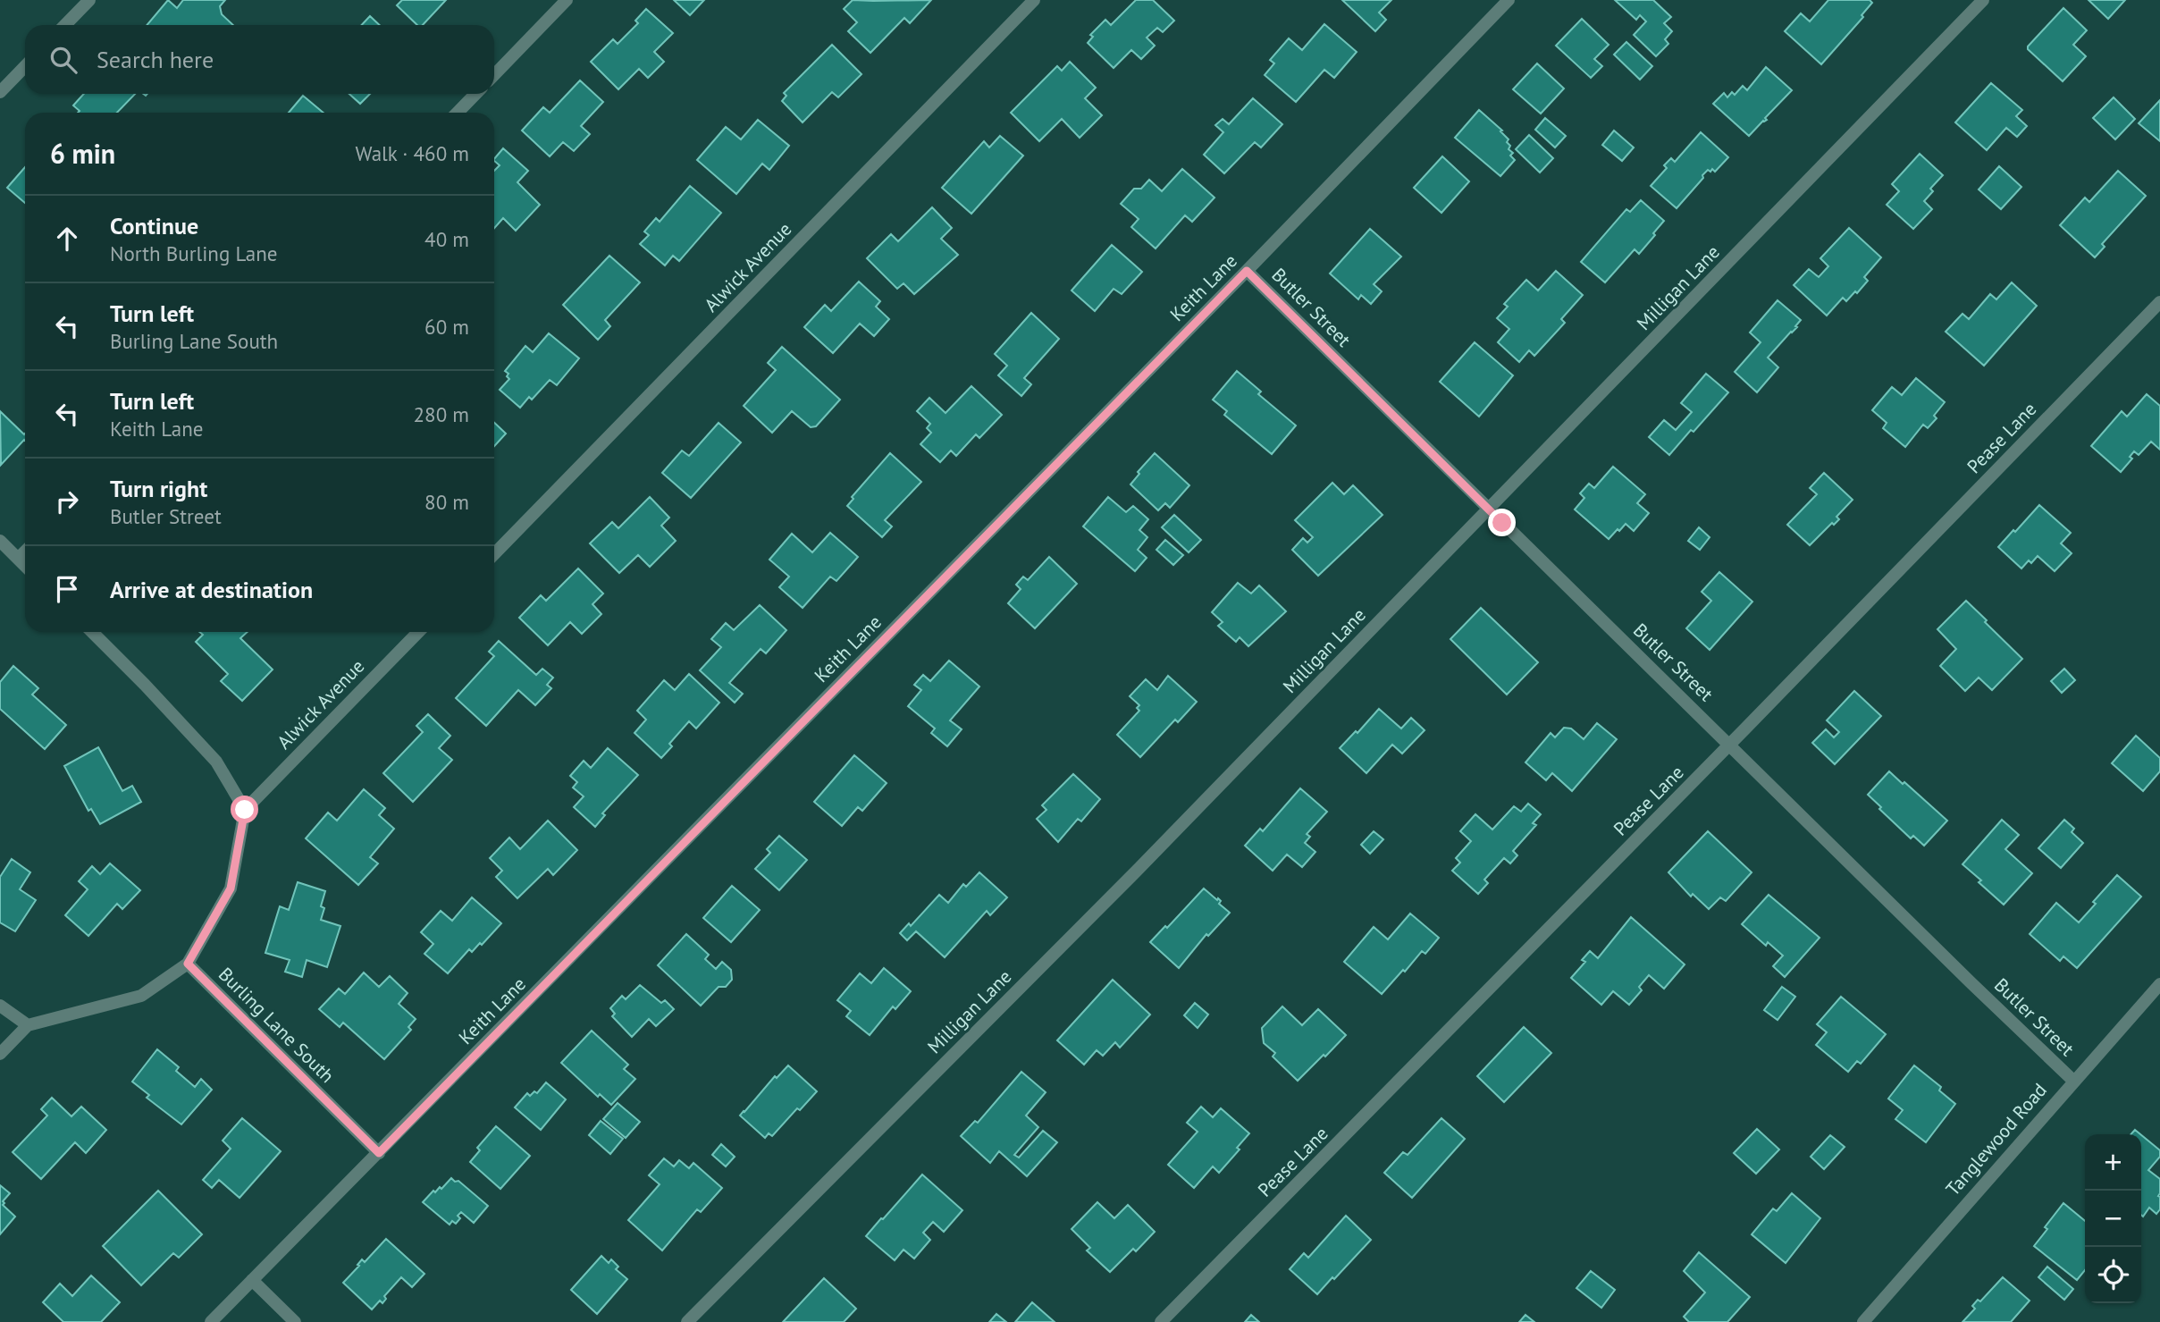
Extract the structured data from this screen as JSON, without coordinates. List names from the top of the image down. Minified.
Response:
{"streets":{"street":["Alwick Avenue","Keith Lane","Milligan Lane","Butler Street","Pease Lane","Burling Lane South","Tanglewood Road"]},"crossings":[["Keith Lane","Butler Street"],["Keith Lane","Burling Lane South"],["Milligan Lane","Butler Street"],["Butler Street","Pease Lane"],["Butler Street","Tanglewood Road"]],"page":{"search":"Search here","heading":["6 min","Walk · 460 m"],"list":[["Continue","North Burling Lane","40 m"],["Turn left","Burling Lane South","60 m"],["Turn left","Keith Lane","280 m"],["Turn right","Butler Street","80 m"],"Arrive at destination"],"map_buttons":["+","−"]}}
